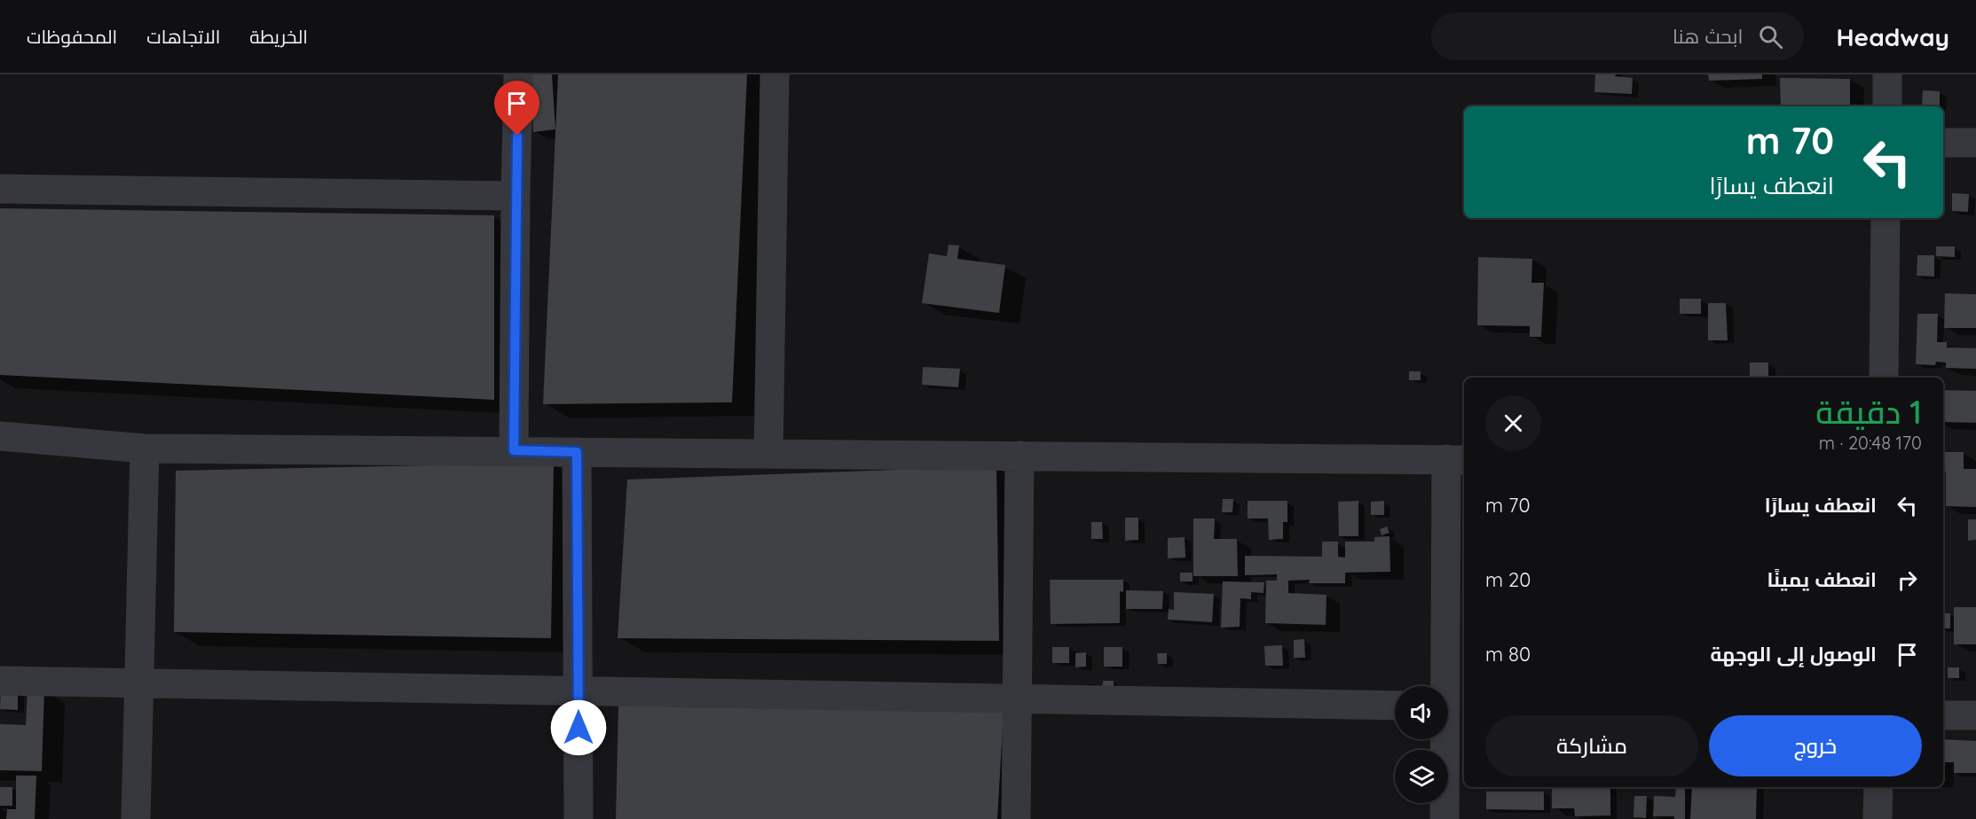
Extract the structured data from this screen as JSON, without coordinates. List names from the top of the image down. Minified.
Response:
{"page":{"header":"Headway","search":"ابحث هنا","nav":["الخريطة","الاتجاهات","المحفوظات"],"turn":["70 m","انعطف يسارًا"],"heading":["1 دقيقة","170 m · 20:48"],"list":[{"name":"انعطف يسارًا","value":"70 m"},{"name":"انعطف يمينًا","value":"20 m"},{"name":"الوصول إلى الوجهة","value":"80 m"}],"buttons":["خروج","مشاركة"]}}
